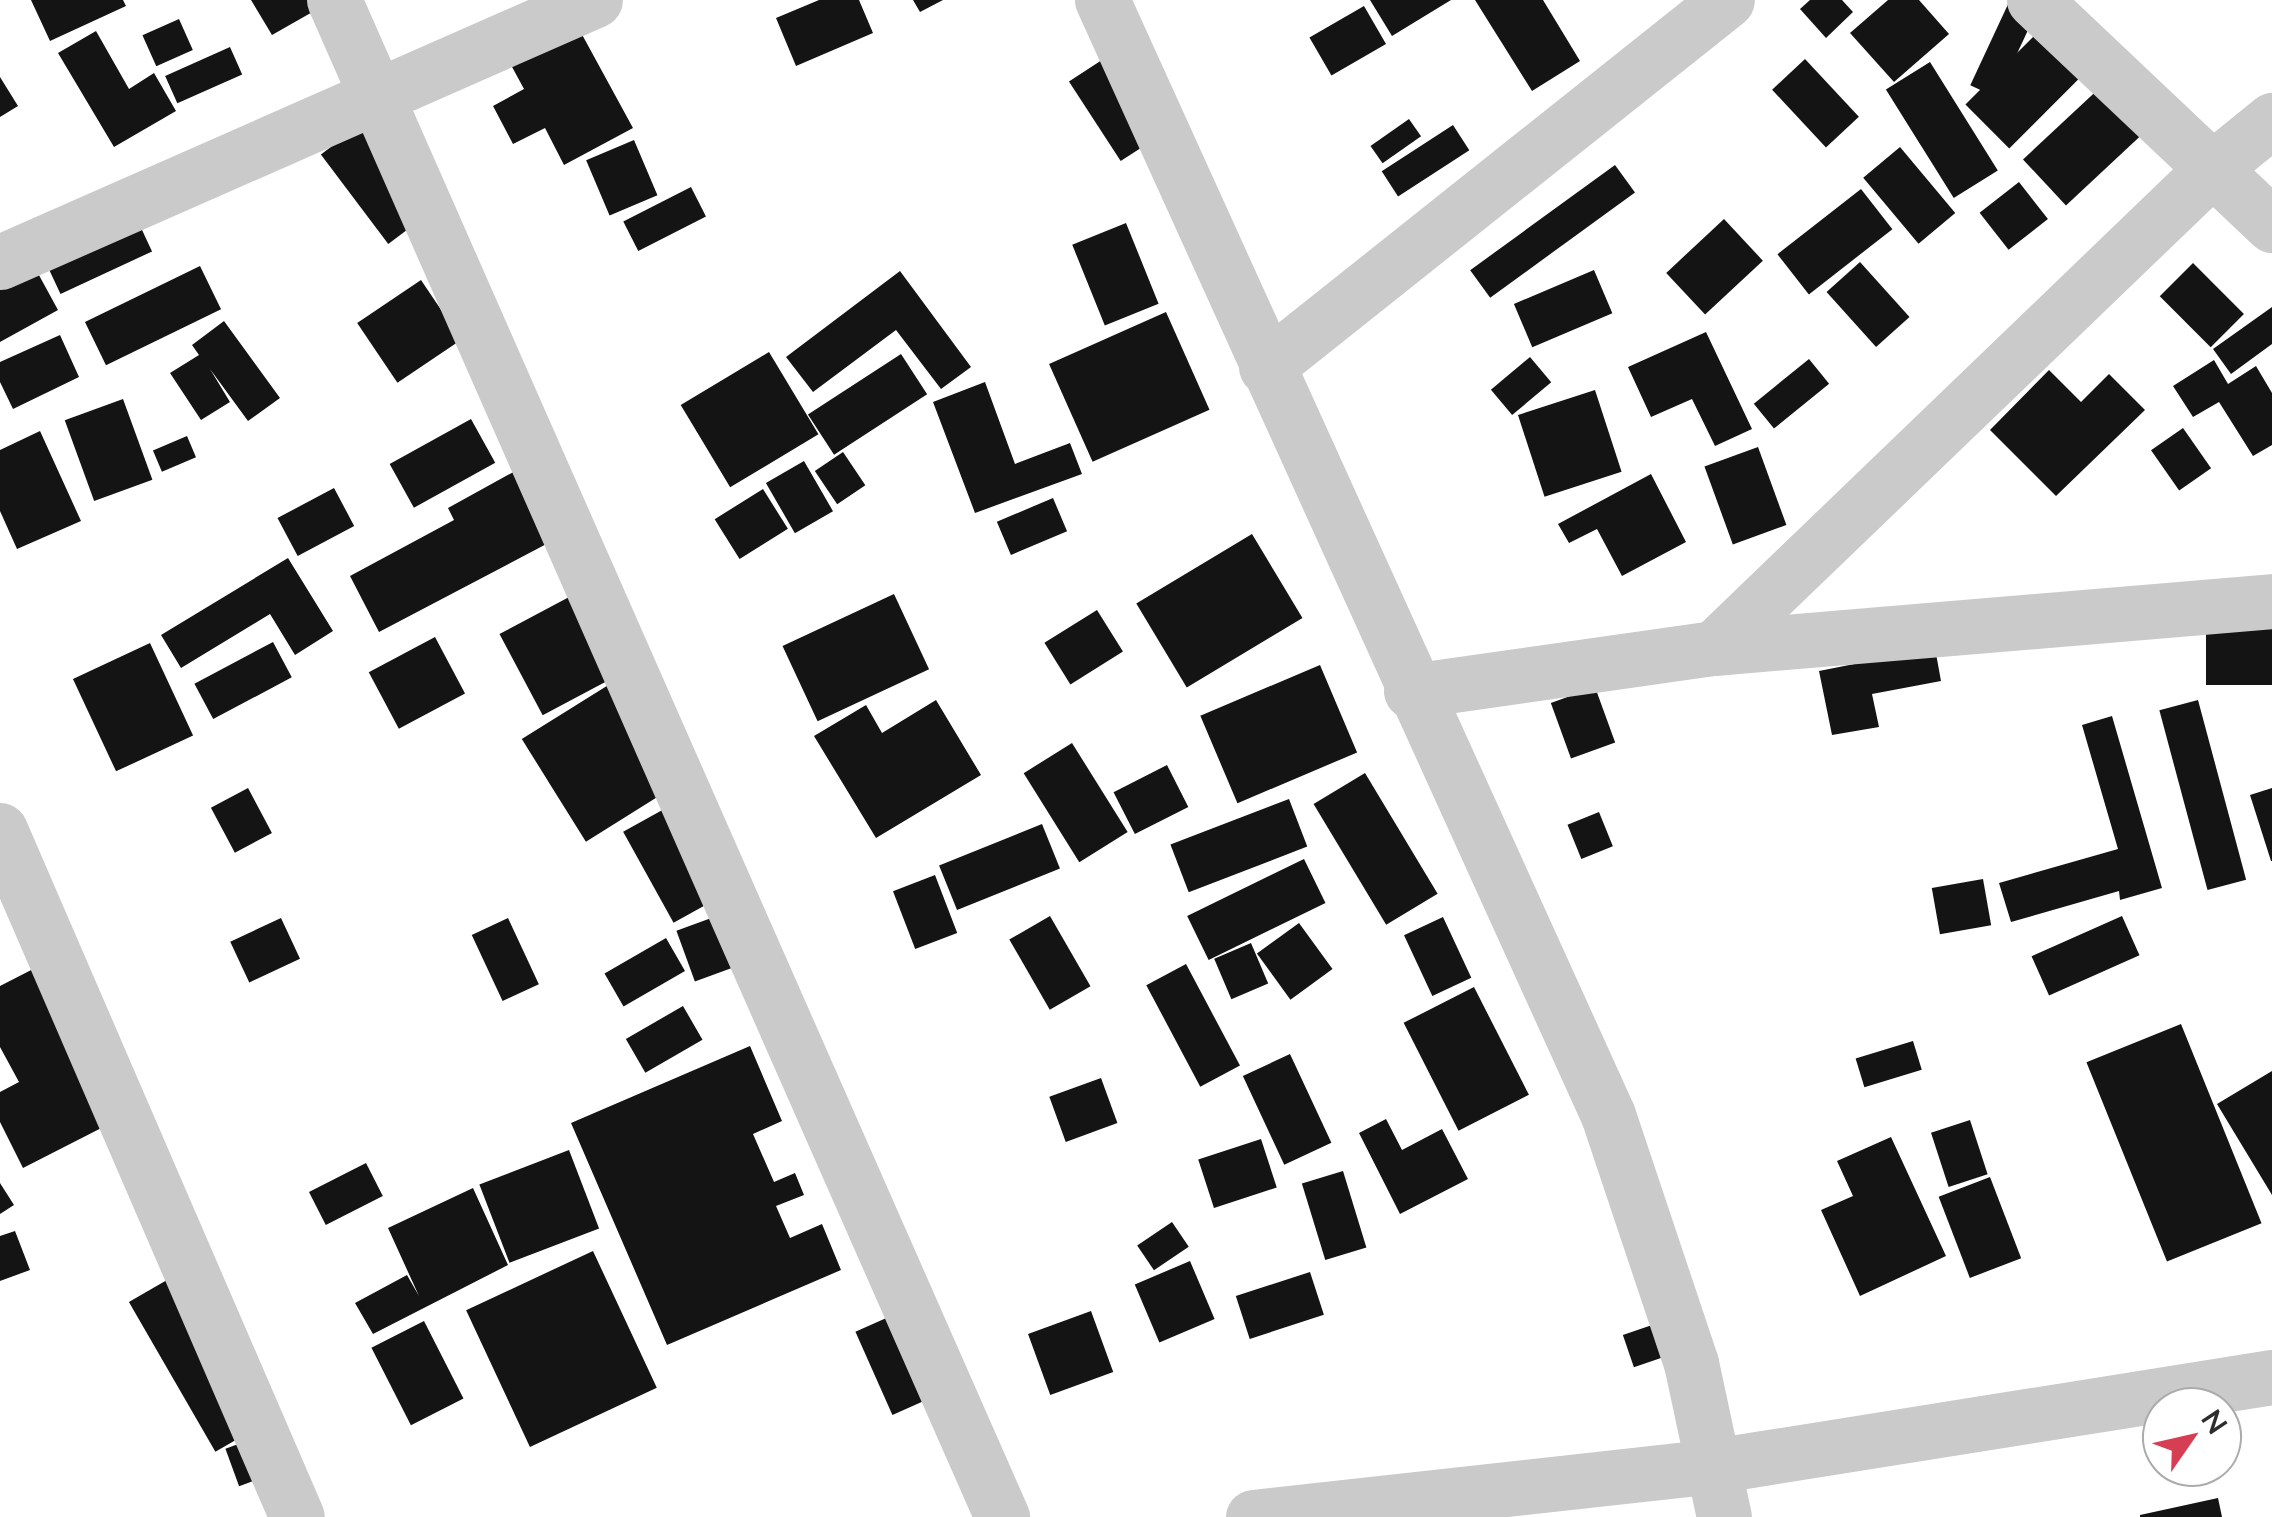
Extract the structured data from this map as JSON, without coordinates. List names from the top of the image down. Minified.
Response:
{"north":"top right"}
